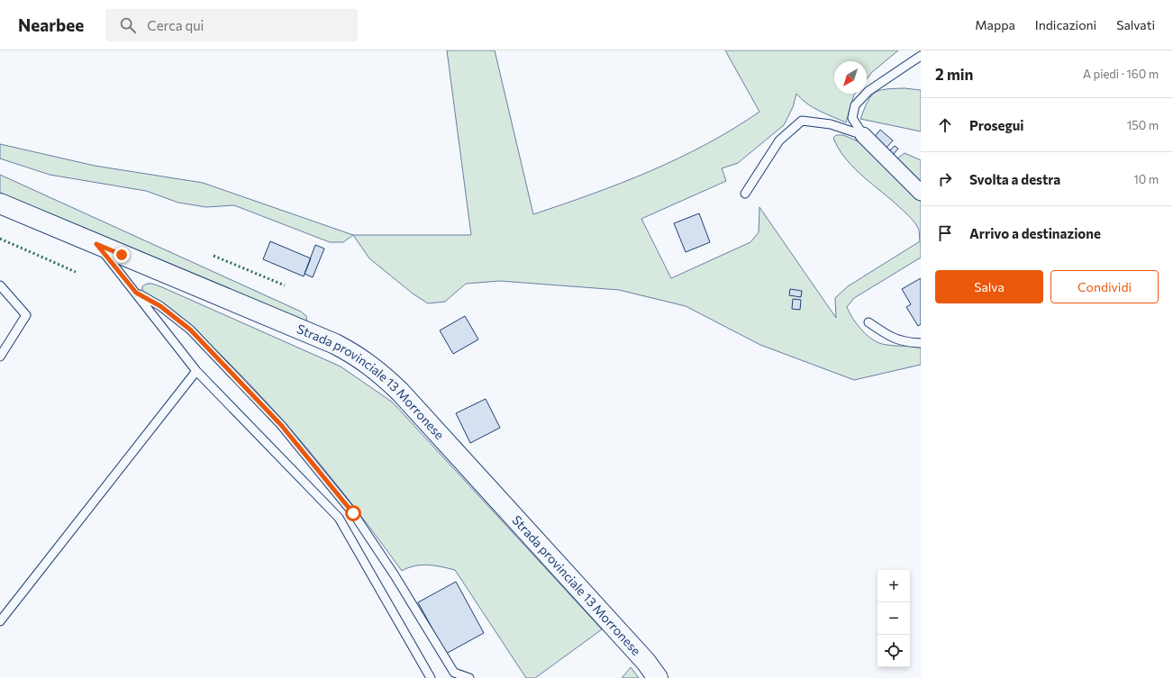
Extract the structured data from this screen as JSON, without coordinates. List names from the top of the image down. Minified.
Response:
{"streets":{"main road":["Strada provinciale 13 Morronese"]},"north":"bottom left","page":{"header":"Nearbee","search":"Cerca qui","nav":["Mappa","Indicazioni","Salvati"],"heading":["2 min","A piedi · 160 m"],"list":[["Prosegui","150 m"],["Svolta a destra","10 m"],"Arrivo a destinazione"],"buttons":["Salva","Condividi"],"map_buttons":["+","−"]}}
